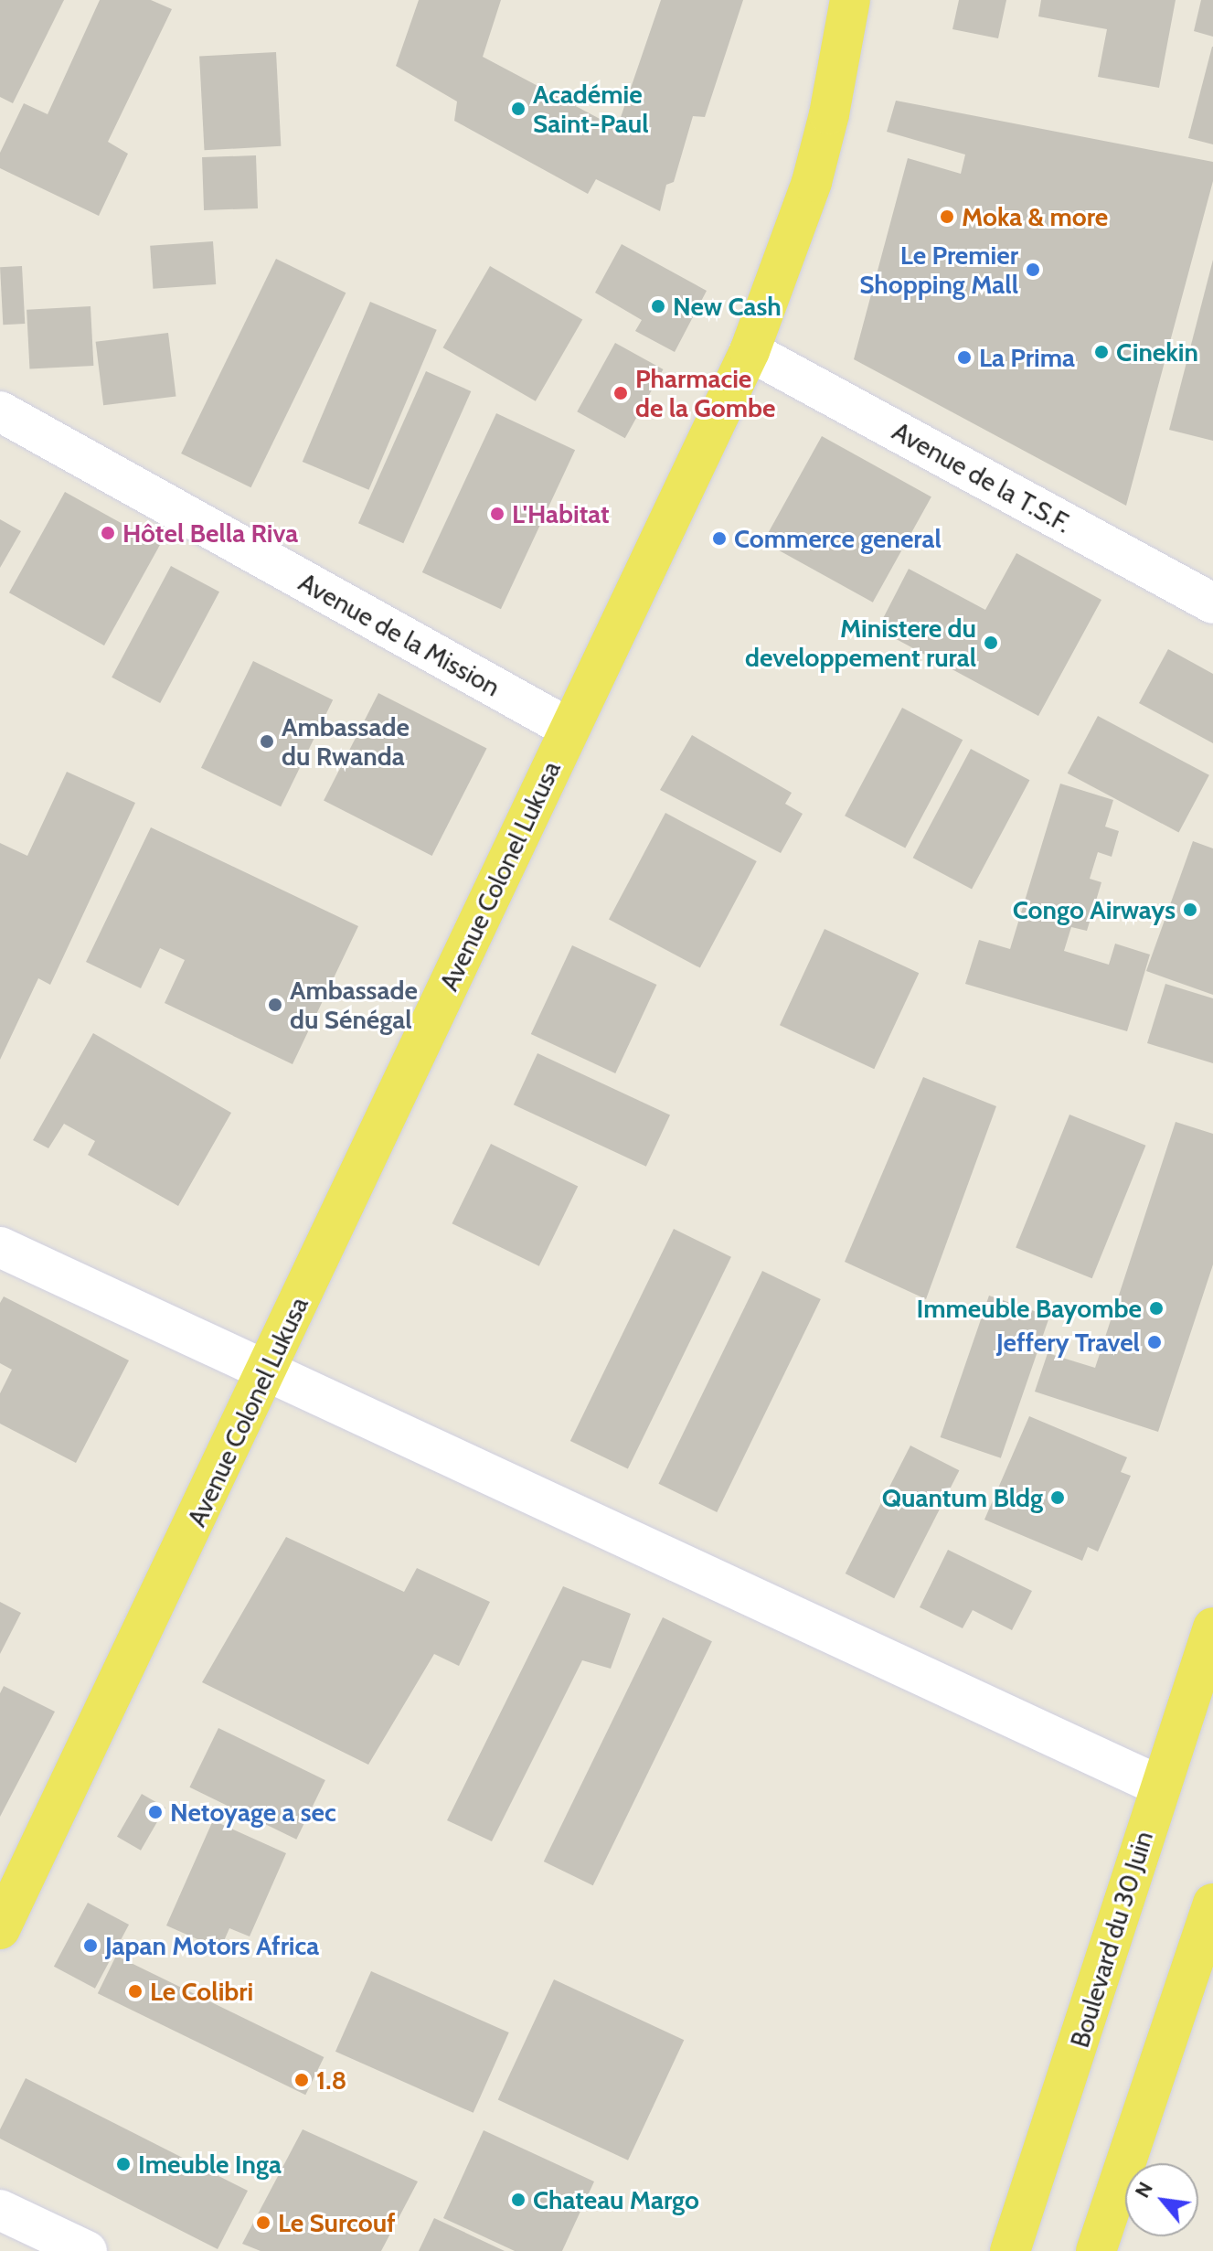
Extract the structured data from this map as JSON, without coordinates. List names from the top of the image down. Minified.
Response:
{"streets":{"main road":["Avenue Colonel Lukusa","Boulevard du 30 Juin"],"street":["Avenue de la T.S.F.","Avenue de la Mission"]},"crossings":[["Avenue de la T.S.F.","Avenue Colonel Lukusa"],["Avenue de la Mission","Avenue Colonel Lukusa"]],"places":["Académie Saint-Paul","Moka & more","Le Premier Shopping Mall","New Cash","Cinekin","La Prima","Pharmacie de la Gombe","L'Habitat","Hôtel Bella Riva","Commerce general","Ministere du developpement rural","Ambassade du Rwanda","Congo Airways","Ambassade du Sénégal","Immeuble Bayombe","Jeffery Travel","Quantum Bldg","Netoyage a sec","Japan Motors Africa","Le Colibri","1.8","Imeuble Inga","Chateau Margo","Le Surcouf"],"north":"top left"}
